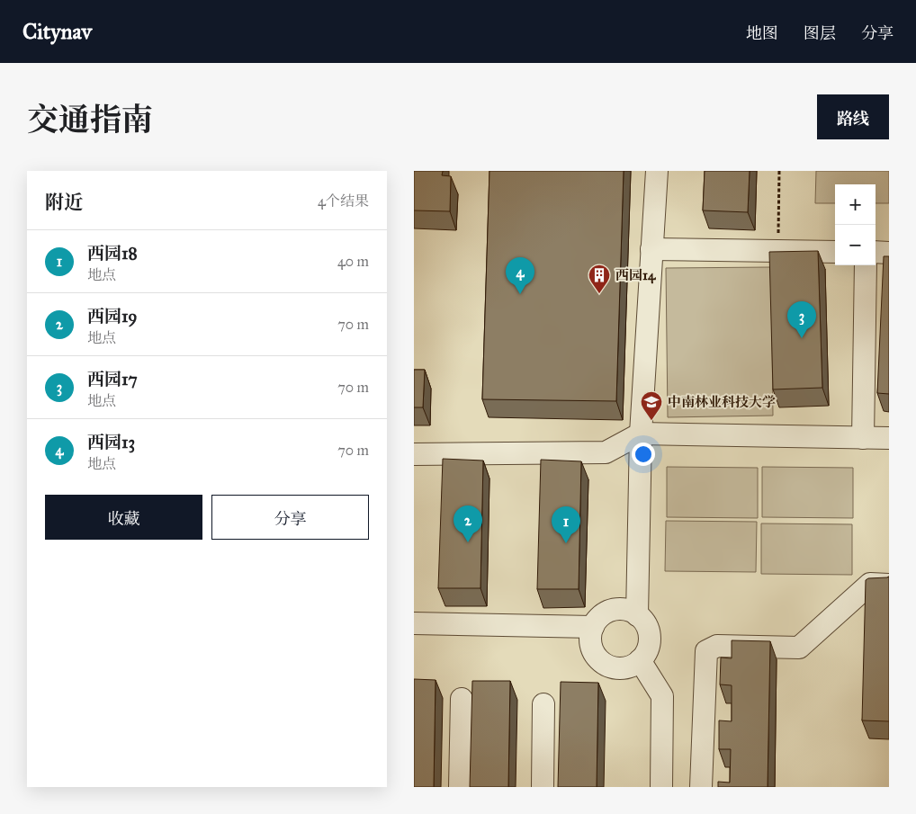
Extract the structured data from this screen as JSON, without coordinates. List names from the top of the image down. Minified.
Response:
{"places":{"building":["西园14"],"school or university":["中南林业科技大学"]},"page":{"header":"Citynav","nav":["地图","图层","分享"],"title":"交通指南","buttons":["路线",["收藏","分享"]],"heading":["附近","4个结果"],"map_buttons":["+","−"],"list":[{"mark":"1","name":"西园18","note":"地点","value":"40 m"},{"mark":"2","name":"西园19","note":"地点","value":"70 m"},{"mark":"3","name":"西园17","note":"地点","value":"70 m"},{"mark":"4","name":"西园13","note":"地点","value":"70 m"}],"pins":["4","3","2","1"]}}
